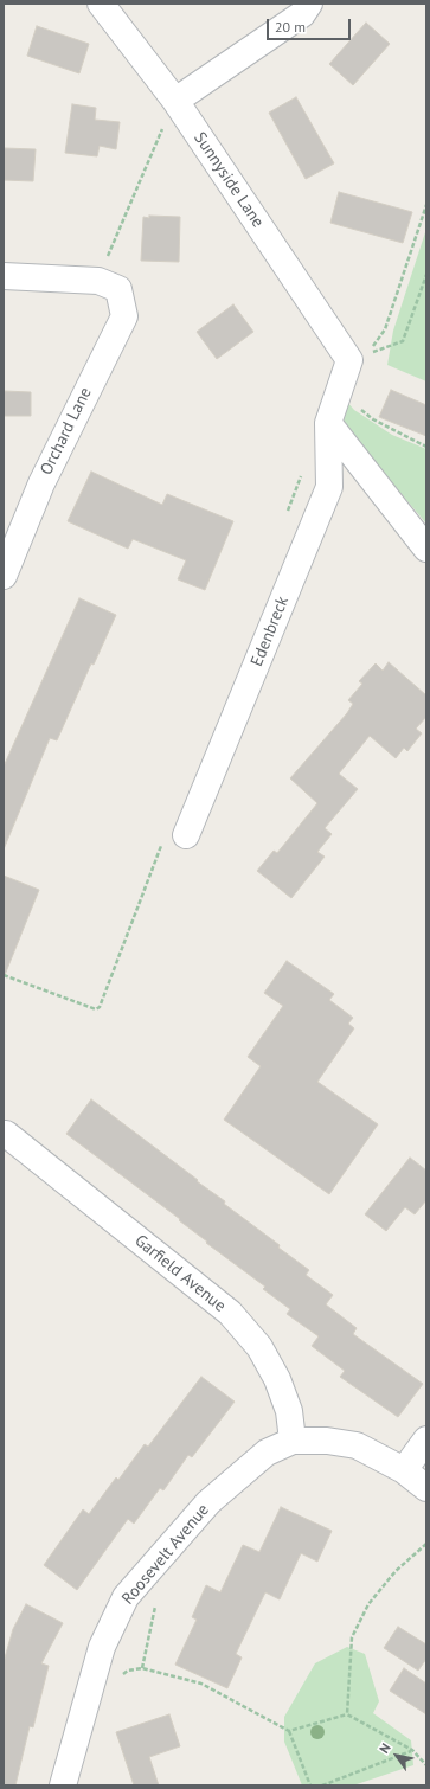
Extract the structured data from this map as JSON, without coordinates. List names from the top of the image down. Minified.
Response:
{"streets":{"street":["Sunnyside Lane","Orchard Lane","Edenbreck","Garfield Avenue","Roosevelt Avenue"]},"crossings":[["Sunnyside Lane","Edenbreck"],["Garfield Avenue","Roosevelt Avenue"]],"scale_bar":"20 m","north":"top left"}
